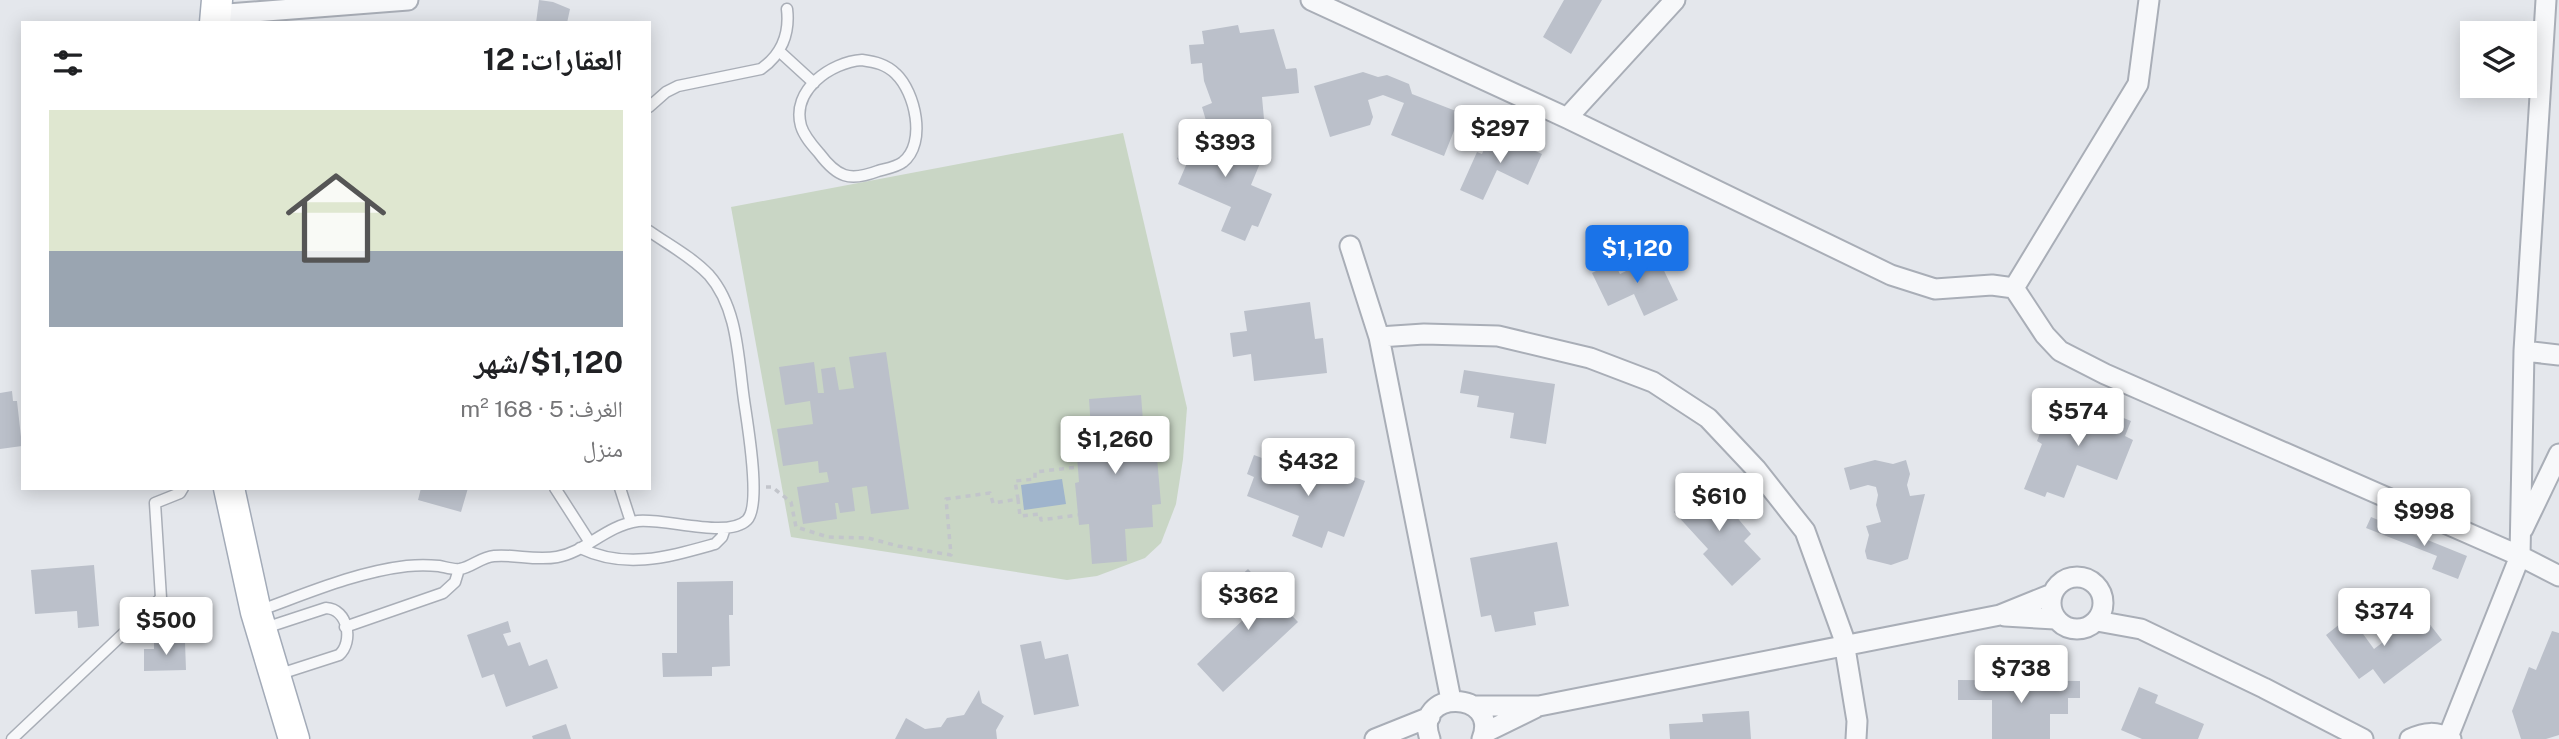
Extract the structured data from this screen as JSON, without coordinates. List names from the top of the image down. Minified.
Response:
{"page":{"heading":"العقارات: 12","price":["$297","$393","$1,120","$574","$1,260","$432","$610","$998","$362","$374","$500","$738"],"list":[{"name":"$1,120/شهر","note":"الغرف: 5 · 168 m² · منزل"}]}}
